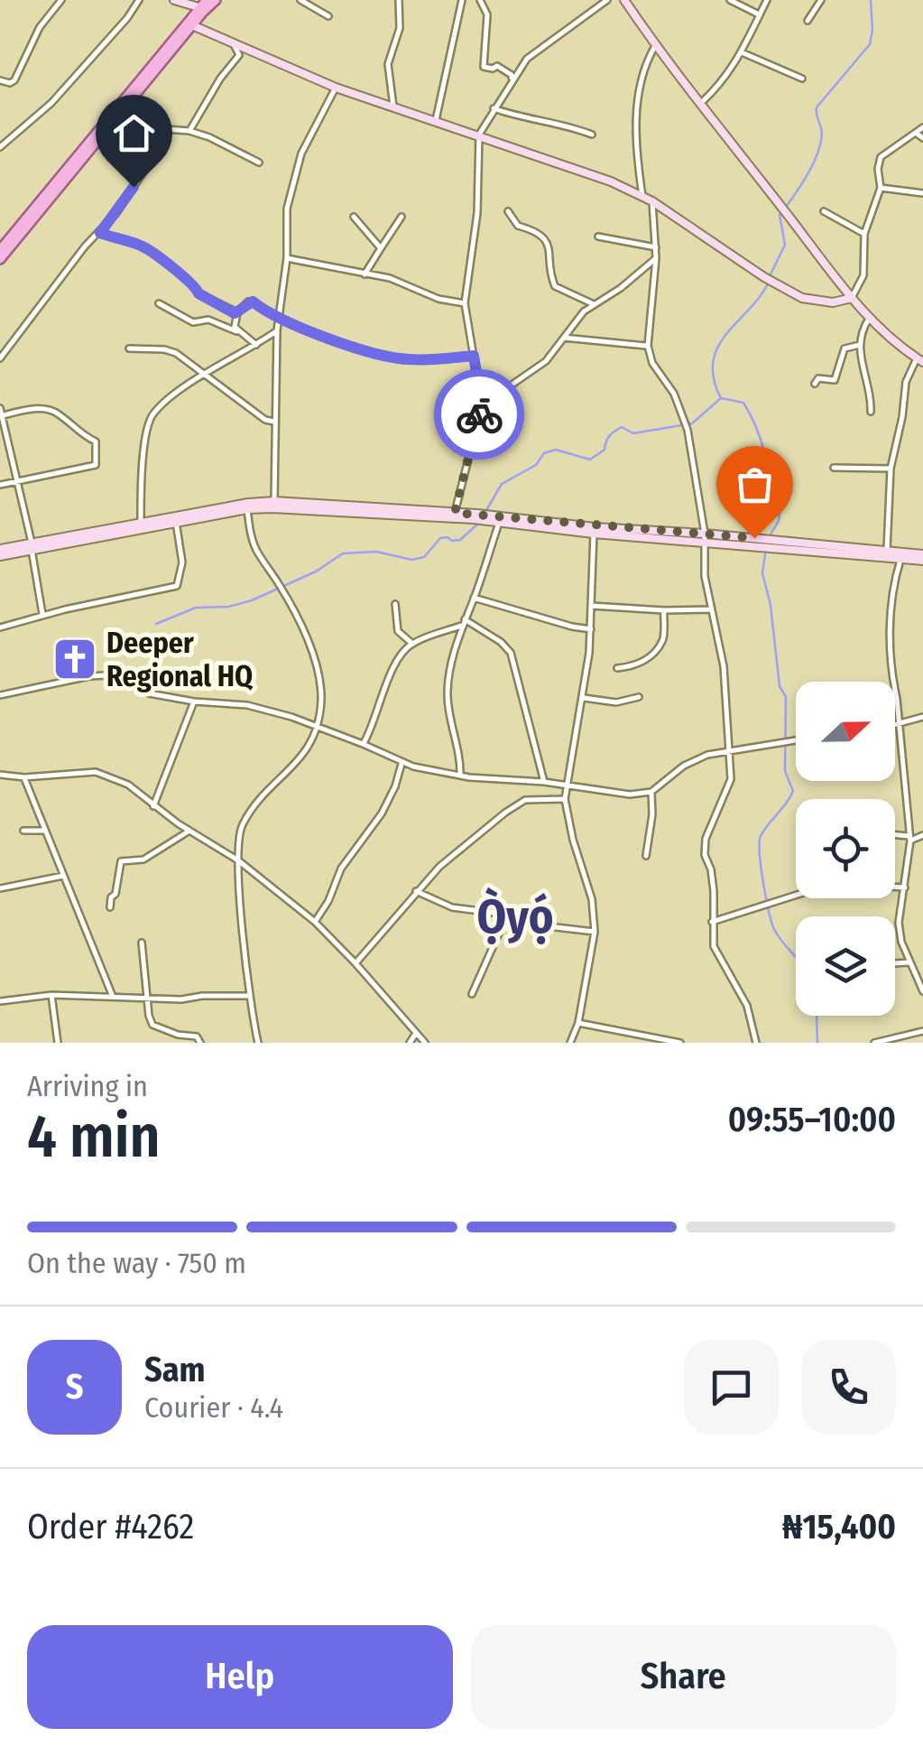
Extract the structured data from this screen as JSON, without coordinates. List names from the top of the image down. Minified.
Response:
{"districts":["Ọ̀yọ́"],"places":{"church":["Deeper Regional HQ"]},"north":"right","page":{"heading":["4 min","Arriving in","09:55–10:00"],"panel":["Sam","Courier · 4.4","Order #4262","₦15,400"],"bar":"On the way · 750 m","round":"S","buttons":["Help","Share"]}}
